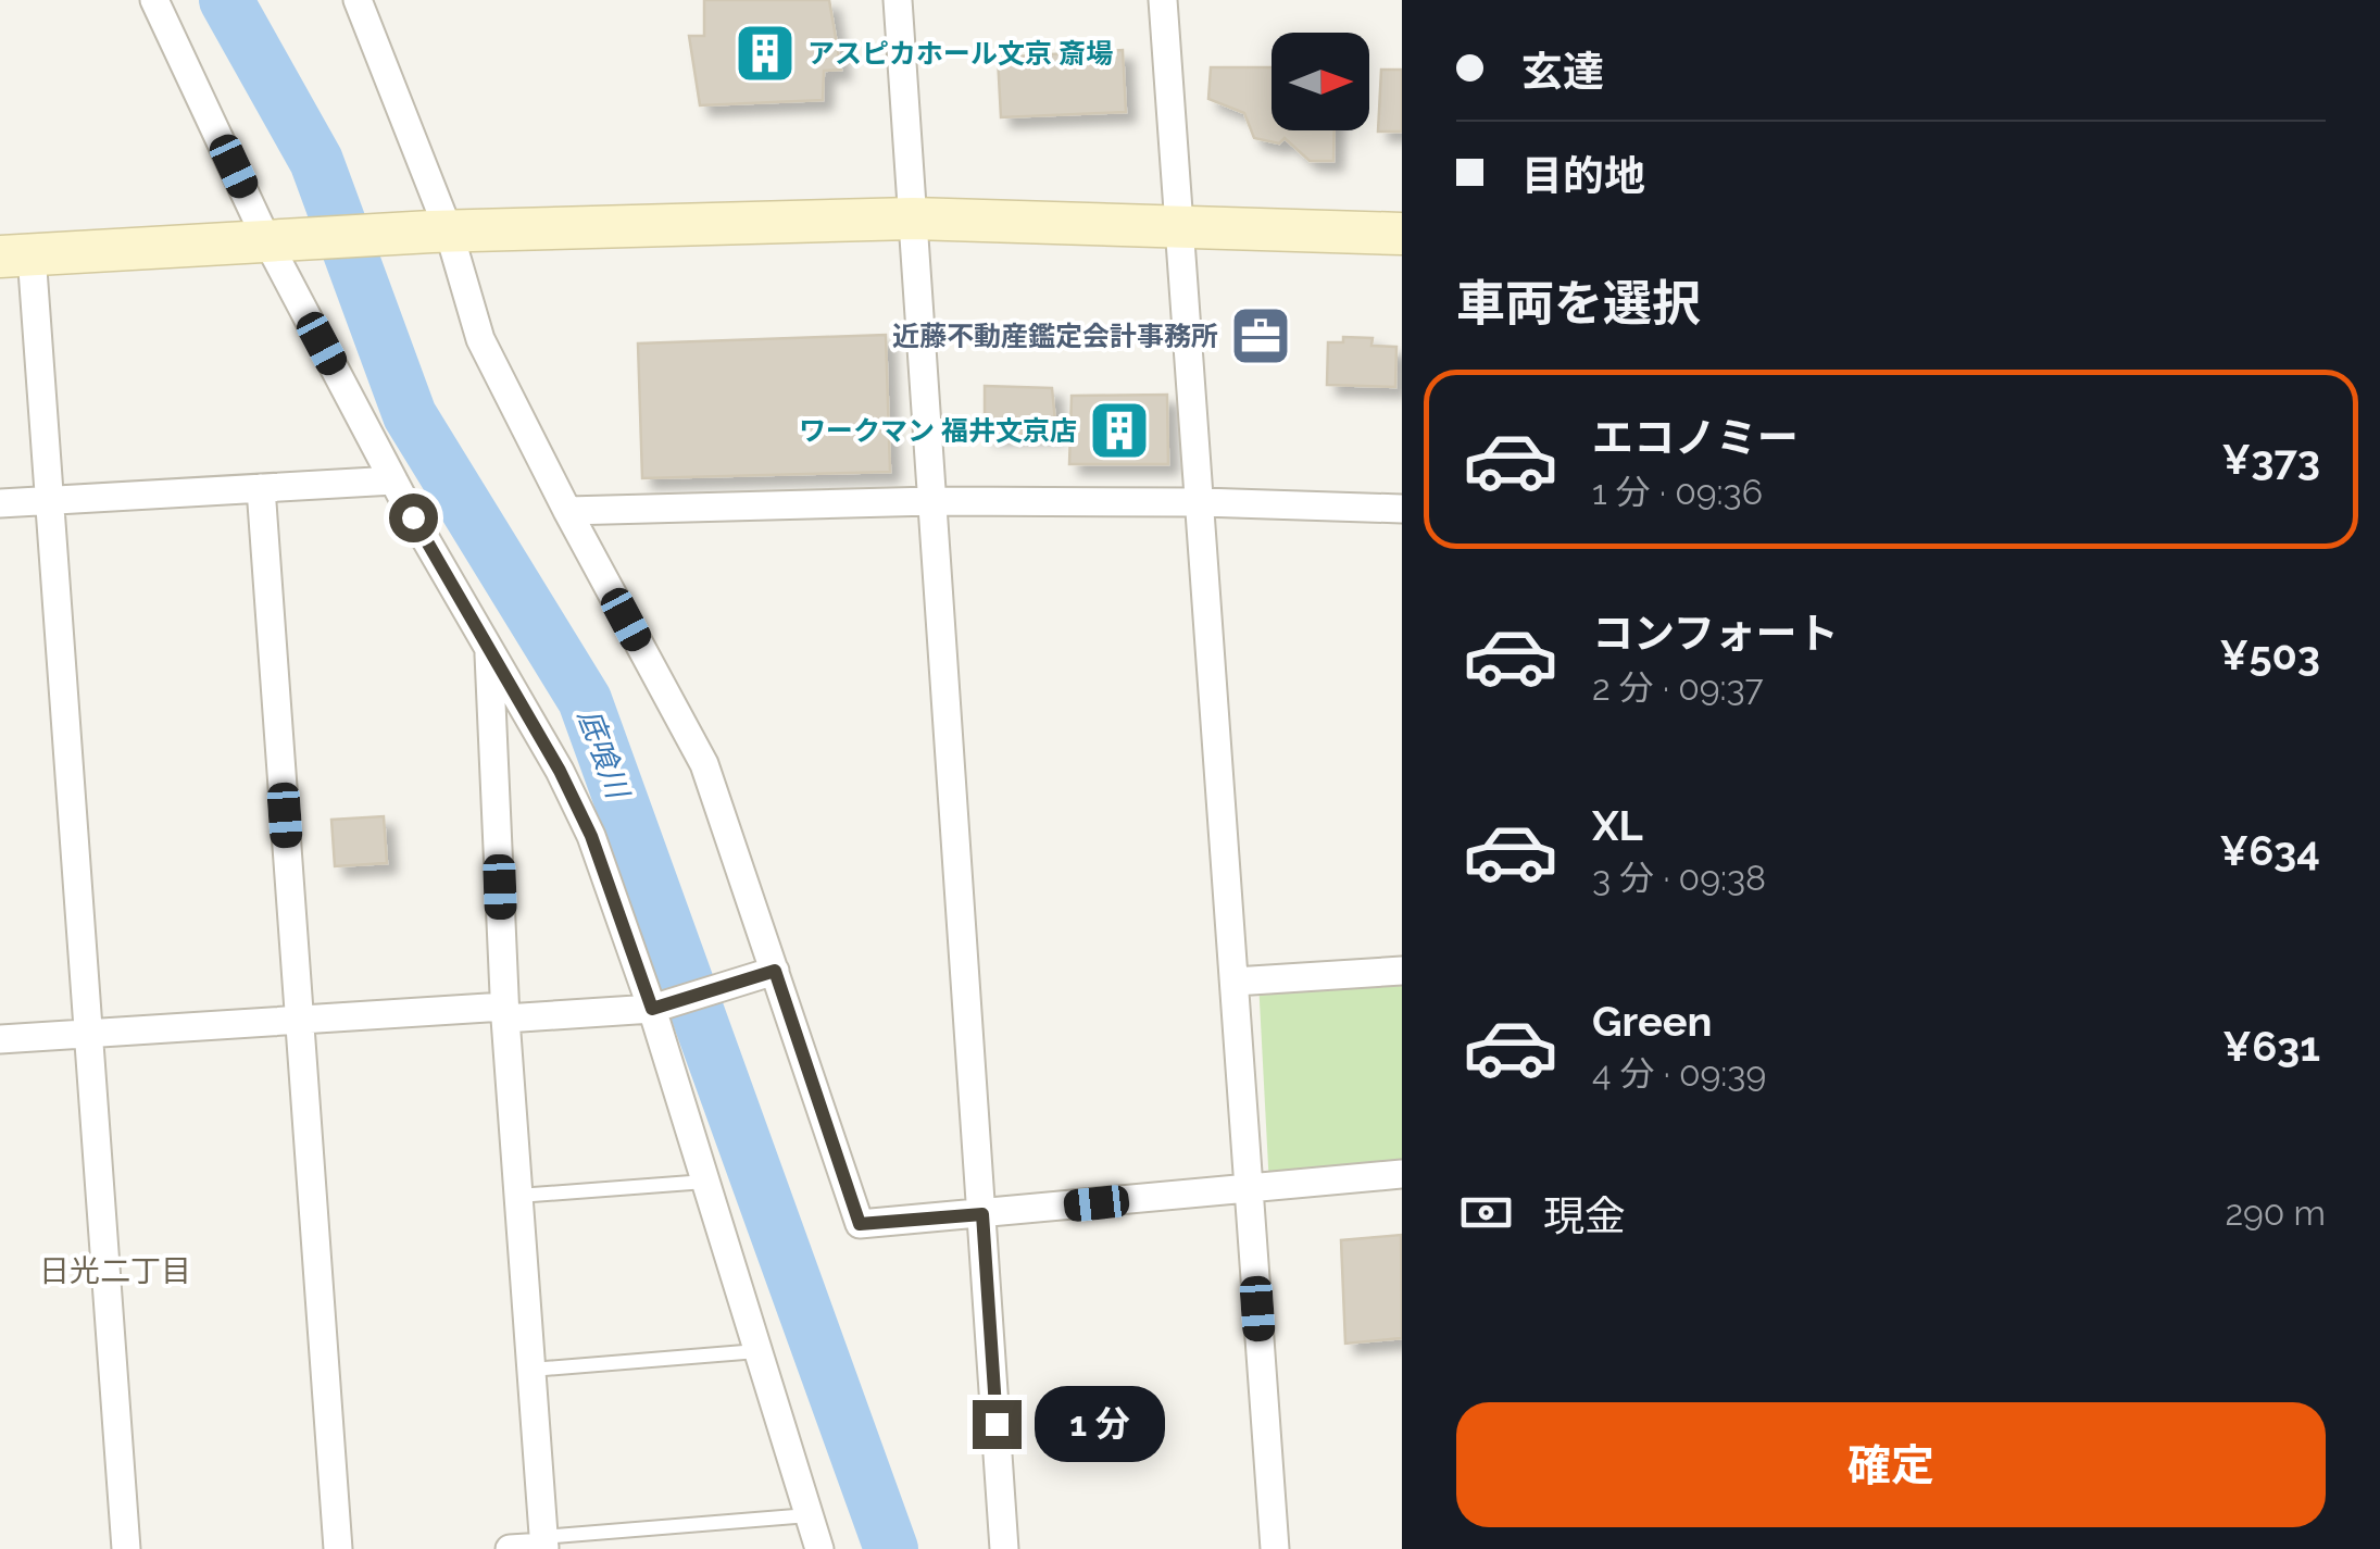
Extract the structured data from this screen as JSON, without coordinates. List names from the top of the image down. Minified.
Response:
{"districts":["日光二丁目"],"water":["底喰川"],"places":{"building":["アスピカホール文京 斎場","ワークマン 福井文京店"],"office":["近藤不動産鑑定会計事務所"]},"north":"right","page":{"banner":["玄達","目的地"],"heading":"車両を選択","list":[{"name":"エコノミー","note":"1 分 · 09:36","value":"¥373"},{"name":"コンフォート","note":"2 分 · 09:37","value":"¥503"},{"name":"XL","note":"3 分 · 09:38","value":"¥634"},{"name":"Green","note":"4 分 · 09:39","value":"¥631"}],"pay":["現金","290 m"],"buttons":"確定","bubble":"1 分"}}
